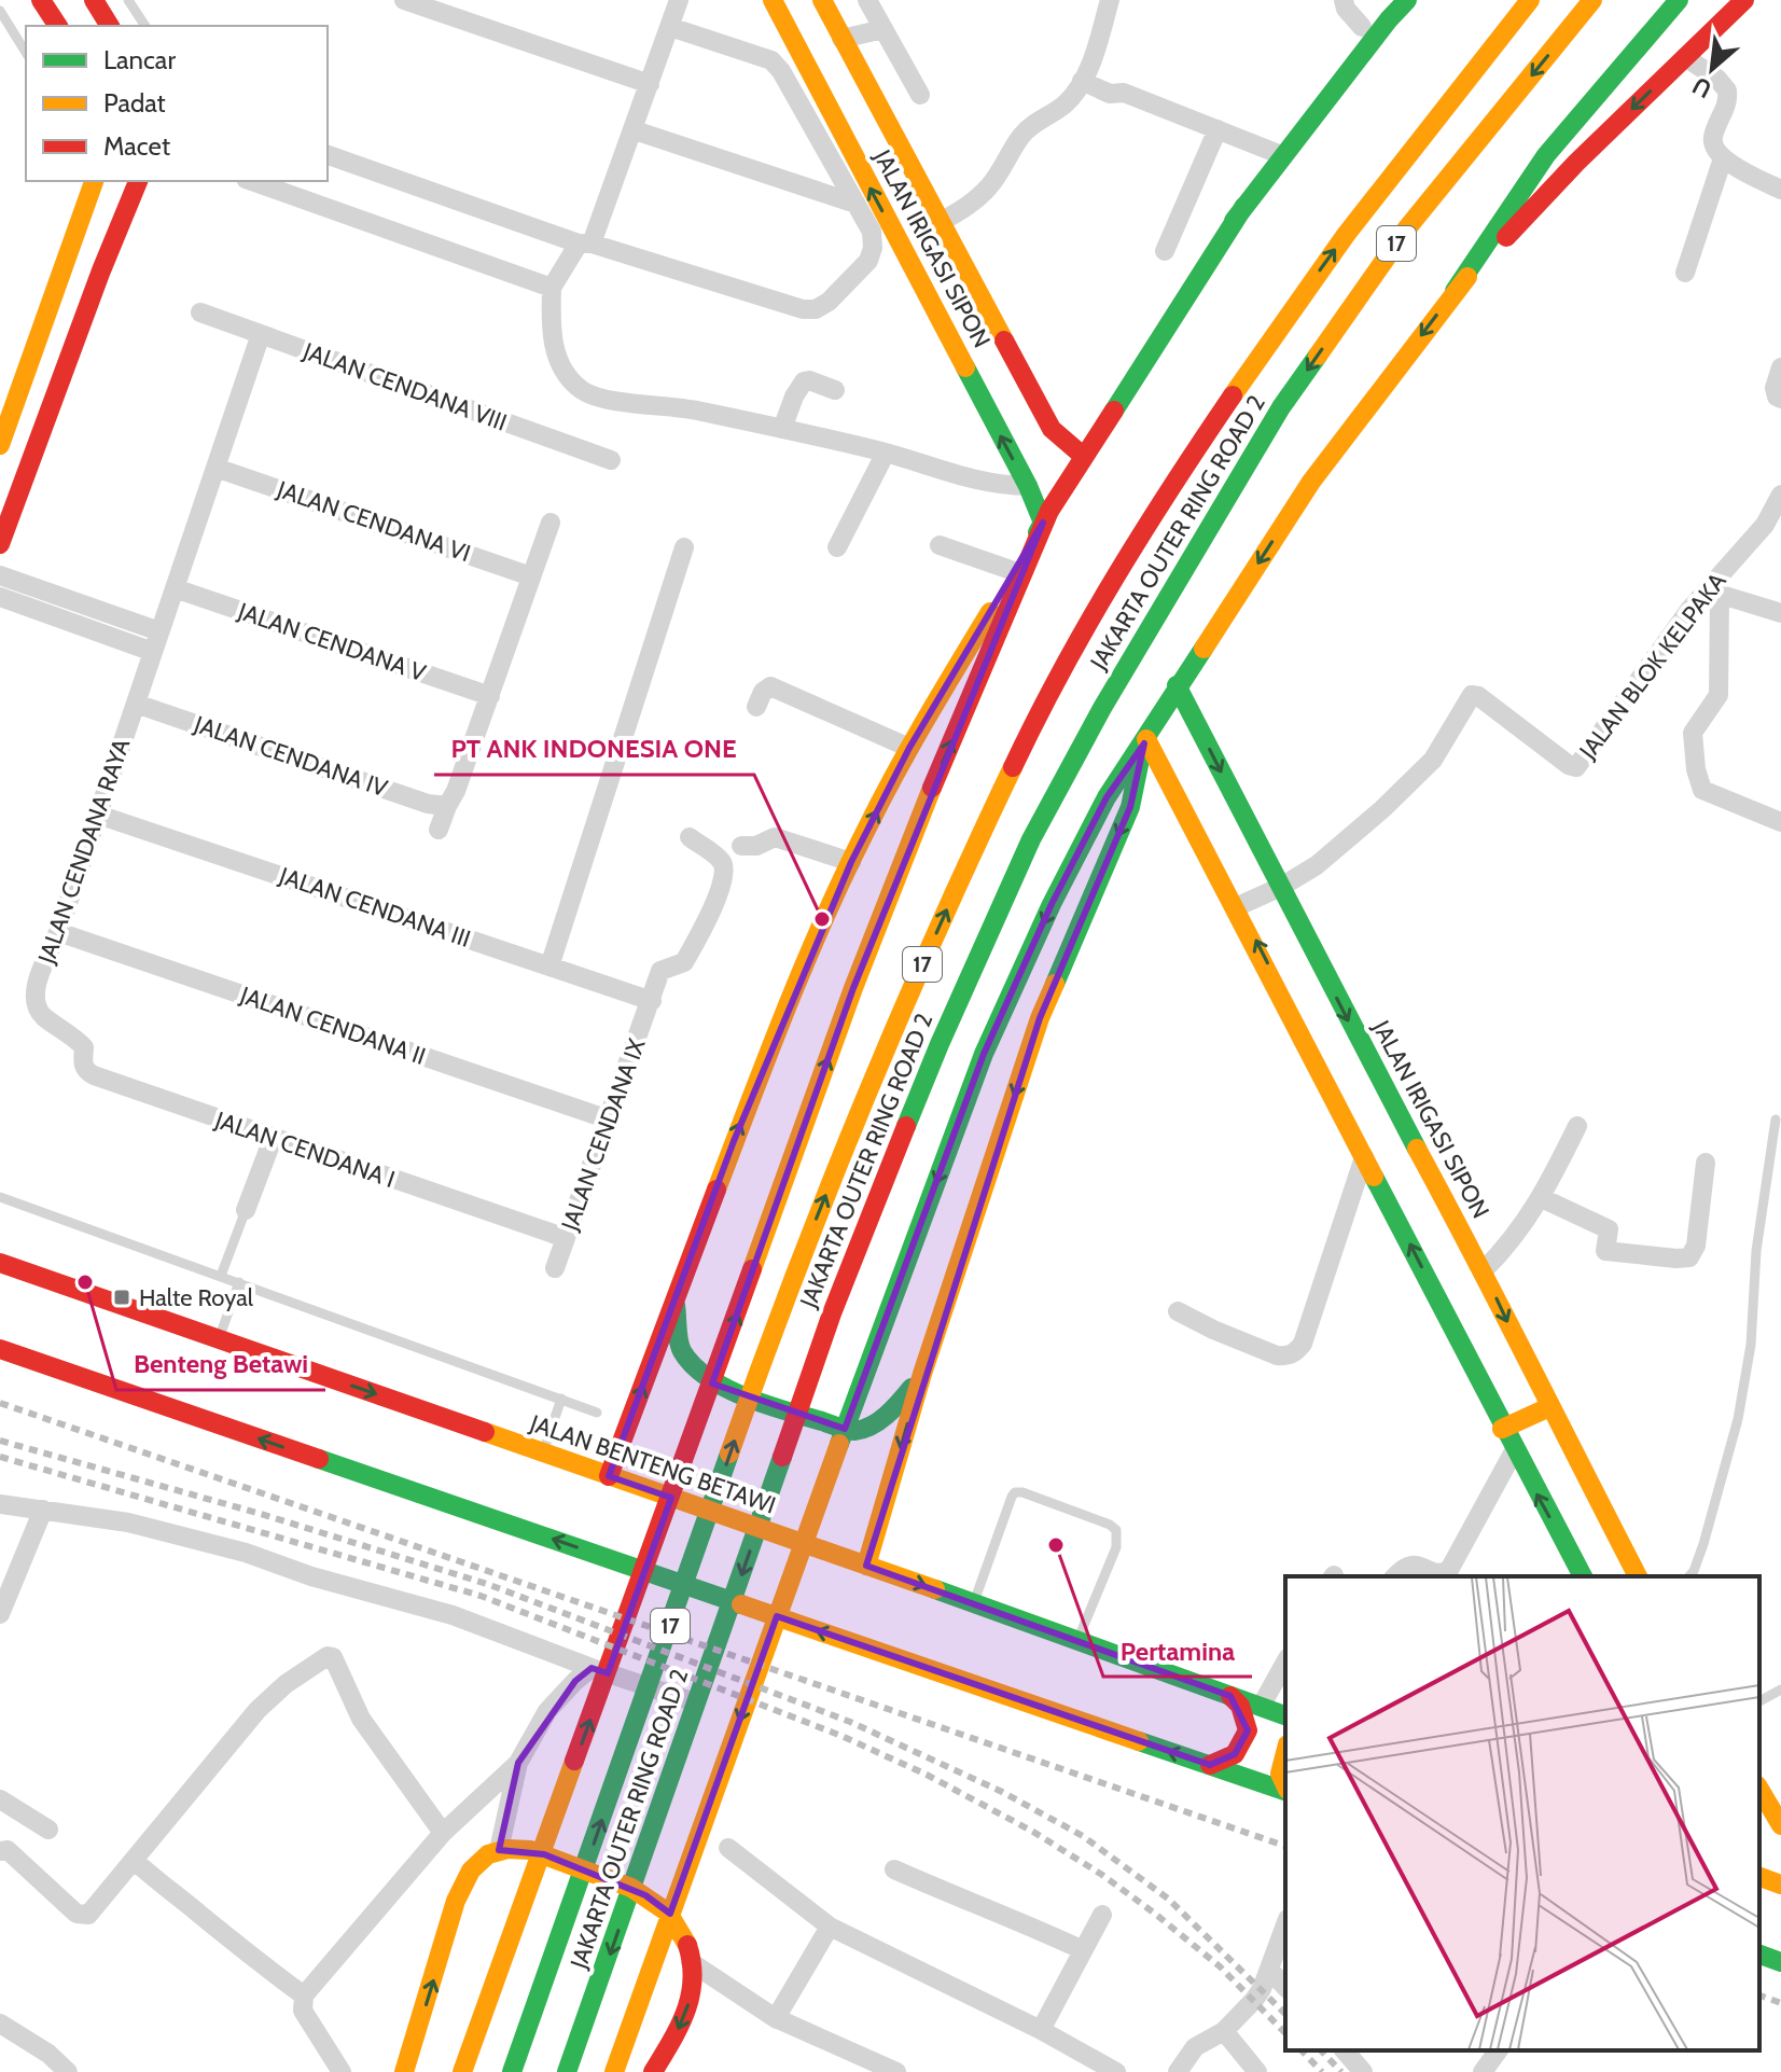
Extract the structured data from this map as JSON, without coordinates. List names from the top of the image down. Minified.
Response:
{"streets":{"main road":["17","JALAN IRIGASI SIPON","JAKARTA OUTER RING ROAD 2","JALAN BENTENG BETAWI"],"street":["JALAN CENDANA VIII","JALAN CENDANA VI","JALAN CENDANA V","JALAN BLOK KELPAKA","JALAN CENDANA IV","JALAN CENDANA RAYA","JALAN CENDANA III","JALAN CENDANA II","JALAN CENDANA IX","JALAN CENDANA I"]},"crossings":[["JALAN IRIGASI SIPON","JALAN BLOK KELPAKA"],["JALAN CENDANA VIII","JALAN CENDANA RAYA"],["JALAN CENDANA VI","JALAN CENDANA RAYA"],["JALAN CENDANA V","JALAN CENDANA RAYA"],["JALAN CENDANA IV","JALAN CENDANA RAYA"],["JALAN CENDANA RAYA","JALAN CENDANA III"],["JALAN CENDANA RAYA","JALAN CENDANA II"],["JALAN CENDANA RAYA","JALAN CENDANA I"],["JALAN CENDANA III","JALAN CENDANA IX"],["JALAN CENDANA II","JALAN CENDANA IX"],["JALAN CENDANA IX","JALAN CENDANA I"]],"places":{"other":["PT ANK INDONESIA ONE","Benteng Betawi","Pertamina"],"transit":["Halte Royal"]},"legend":["Lancar","Padat","Macet"],"north":"bottom left"}
